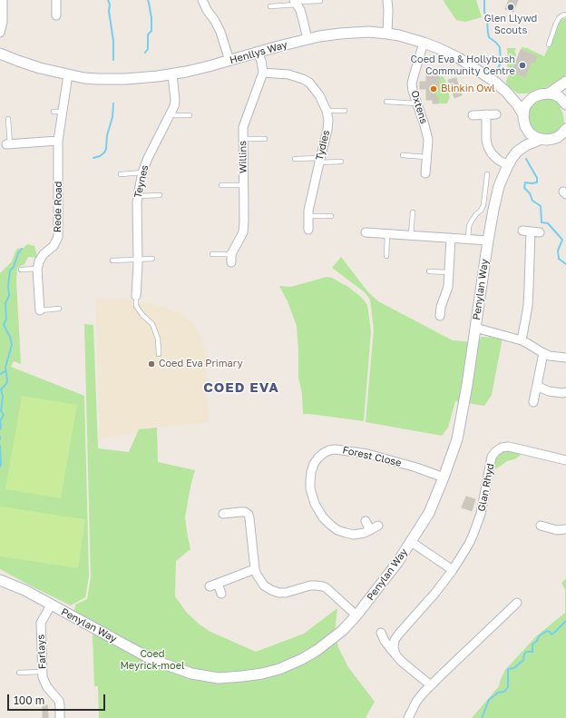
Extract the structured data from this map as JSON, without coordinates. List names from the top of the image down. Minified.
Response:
{"streets":{"street":["Henllys Way","Oxtens","Tydies","Willins","Teynes","Rede Road","Penylan Way","Forest Close","Glan Rhyd","Farlays"]},"crossings":[["Henllys Way","Oxtens"],["Henllys Way","Teynes"],["Henllys Way","Rede Road"],["Tydies","Willins"],["Penylan Way","Forest Close"],["Penylan Way","Farlays"]],"districts":["COED EVA"],"parks":["Coed Meyrick-moel"],"places":["Glen Llywd Scouts","Coed Eva & Hollybush Community Centre","Blinkin Owl","Coed Eva Primary"],"scale_bar":"100 m"}
